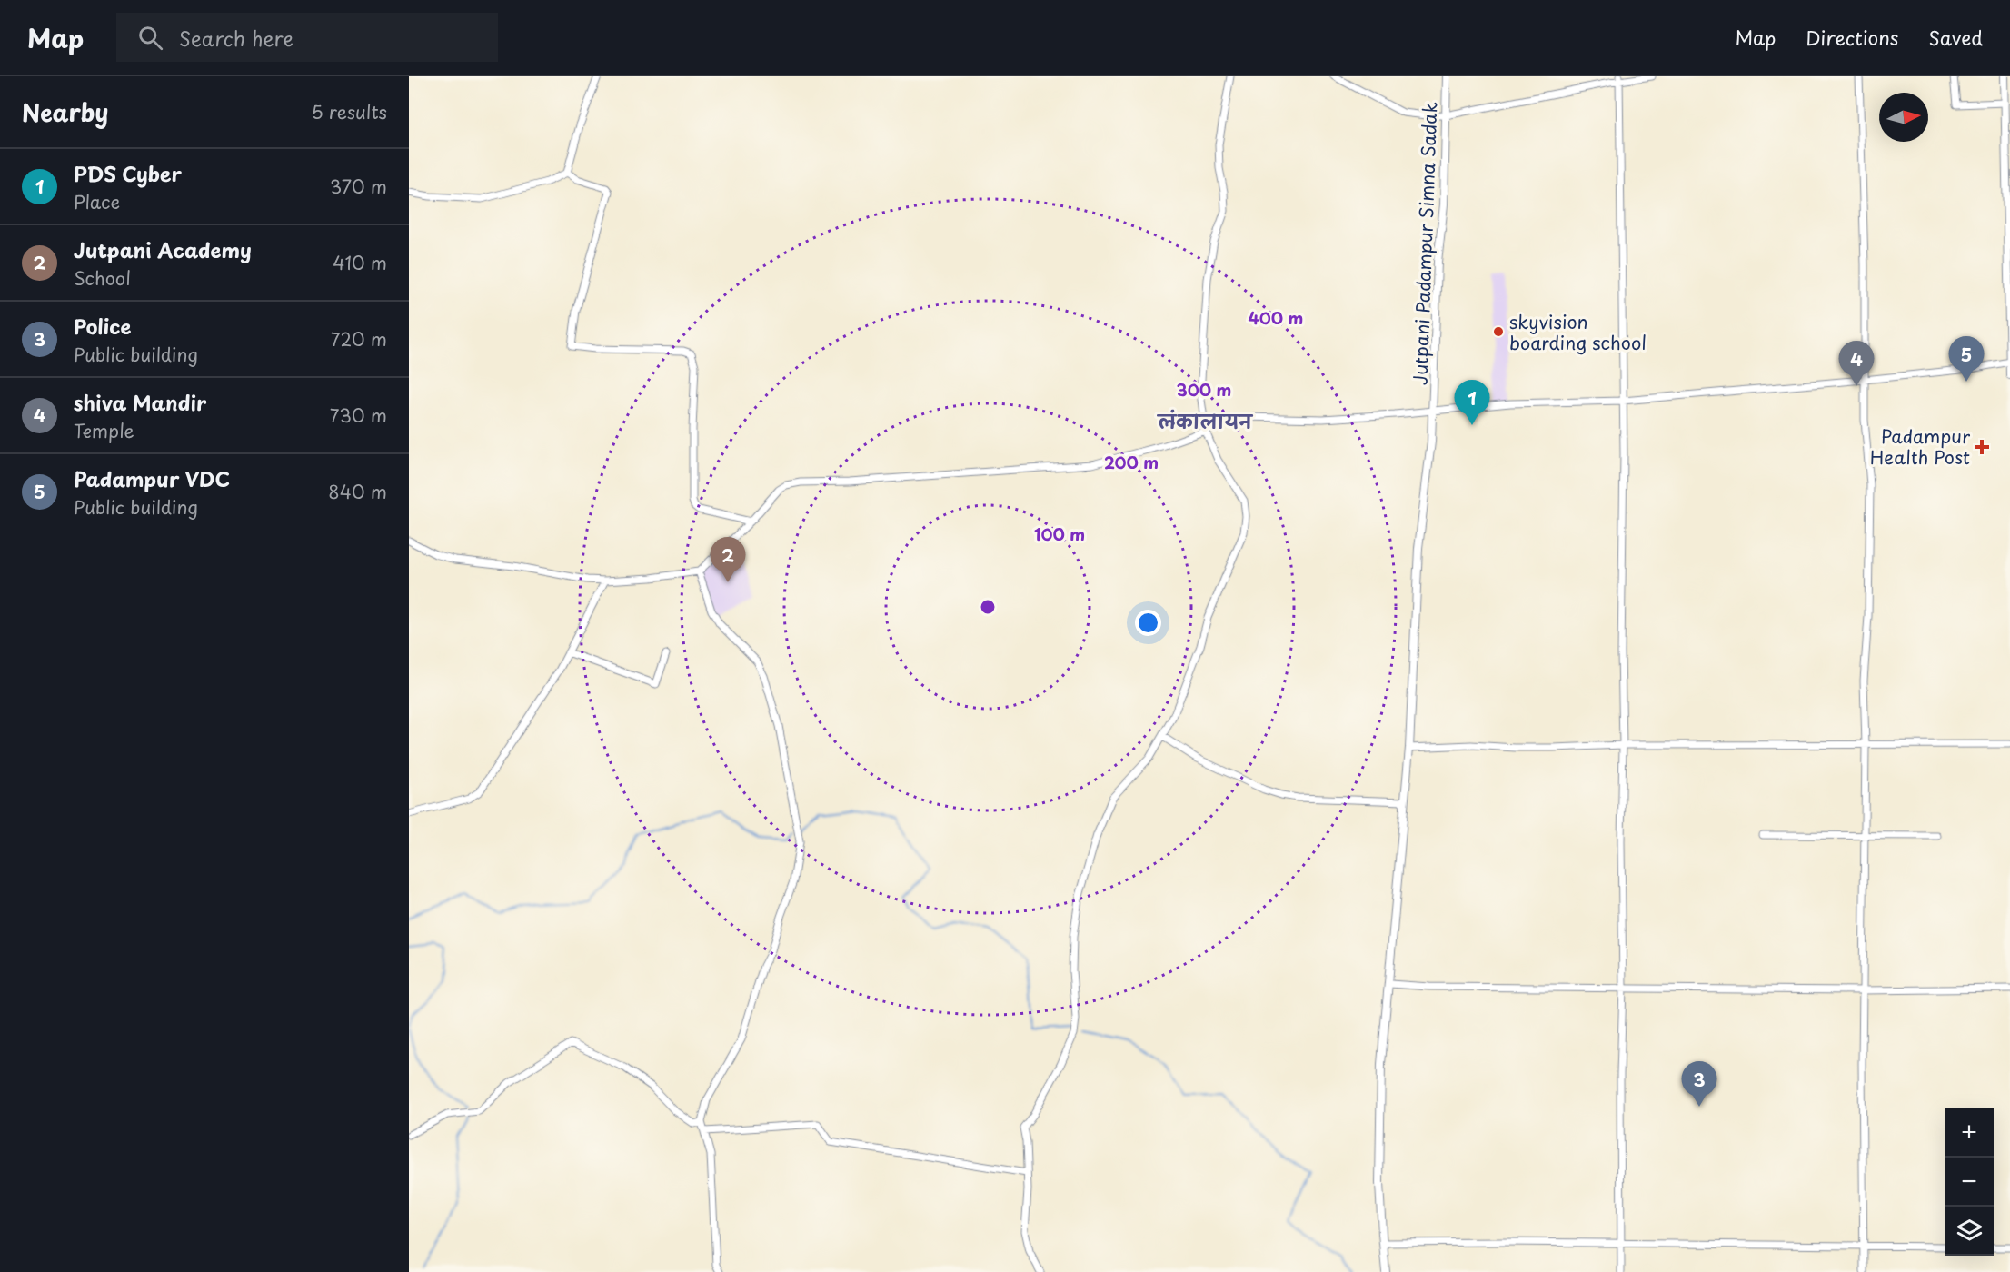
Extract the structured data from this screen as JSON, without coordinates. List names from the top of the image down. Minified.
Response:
{"streets":{"street":["Jutpani Padampur Simna Sadak"]},"districts":["लंकालायन"],"places":{"other":["skyvision boarding school"],"health":["Padampur Health Post"]},"north":"right","page":{"header":"Map","search":"Search here","nav":["Map","Directions","Saved"],"heading":["Nearby","5 results"],"list":[{"mark":"1","name":"PDS Cyber","note":"Place","value":"370 m"},{"mark":"2","name":"Jutpani Academy","note":"School","value":"410 m"},{"mark":"3","name":"Police","note":"Public building","value":"720 m"},{"mark":"4","name":"shiva Mandir","note":"Temple","value":"730 m"},{"mark":"5","name":"Padampur VDC","note":"Public building","value":"840 m"}],"pins":["5","4","1","2","3"],"map_buttons":["+","−"]},"rings":["400 m","300 m","200 m","100 m"]}
